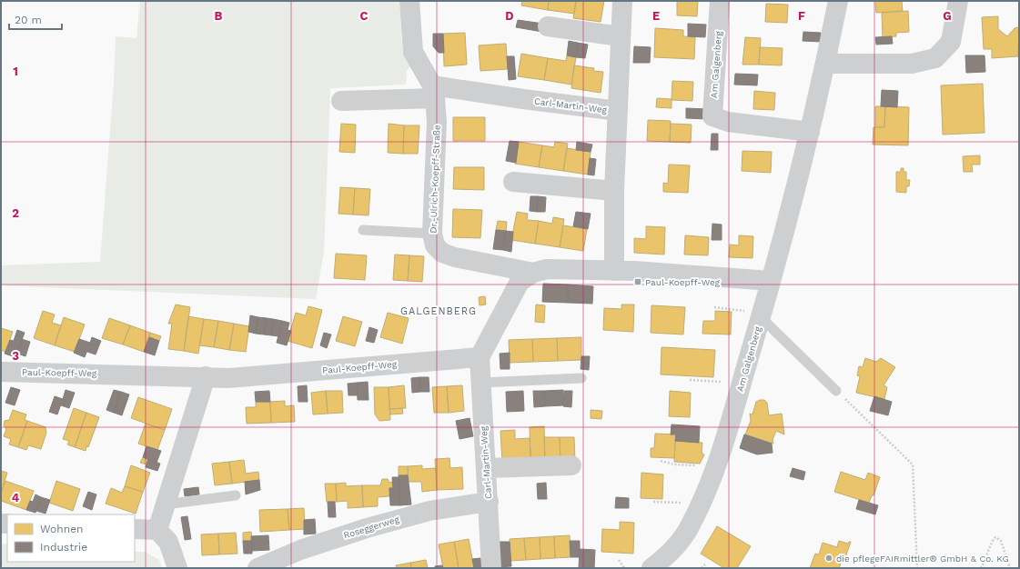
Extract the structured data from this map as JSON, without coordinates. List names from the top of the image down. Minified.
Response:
{"streets":{"street":["Am Galgenberg","Carl-Martin-Weg","Dr.-Ulrich-Koepff-Straße","Paul-Koepff-Weg","Roseggerweg"]},"crossings":[["Carl-Martin-Weg","Dr.-Ulrich-Koepff-Straße"],["Carl-Martin-Weg","Paul-Koepff-Weg"],["Carl-Martin-Weg","Roseggerweg"]],"districts":["GALGENBERG"],"places":{"transit":["Paul-Koepff-Weg"],"other":["die pflegeFAIRmittler® GmbH & Co. KG"]},"legend":["Wohnen","Industrie"],"scale_bar":"20 m","grid":{"columns":["B","C","D","E","F","G"],"rows":["1","2","3","4"]}}
